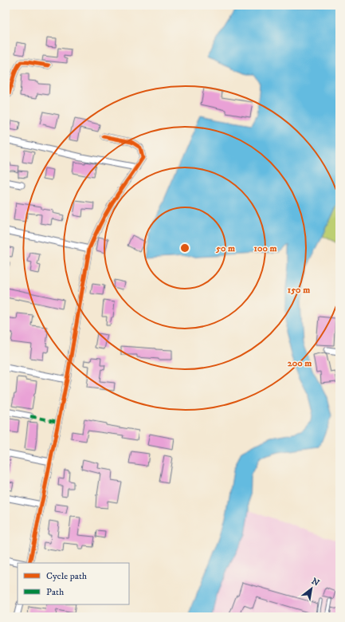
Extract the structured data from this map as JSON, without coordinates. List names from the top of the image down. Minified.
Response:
{"legend":["Cycle path","Path"],"north":"top right","rings":["50 m","100 m","150 m","200 m"]}
